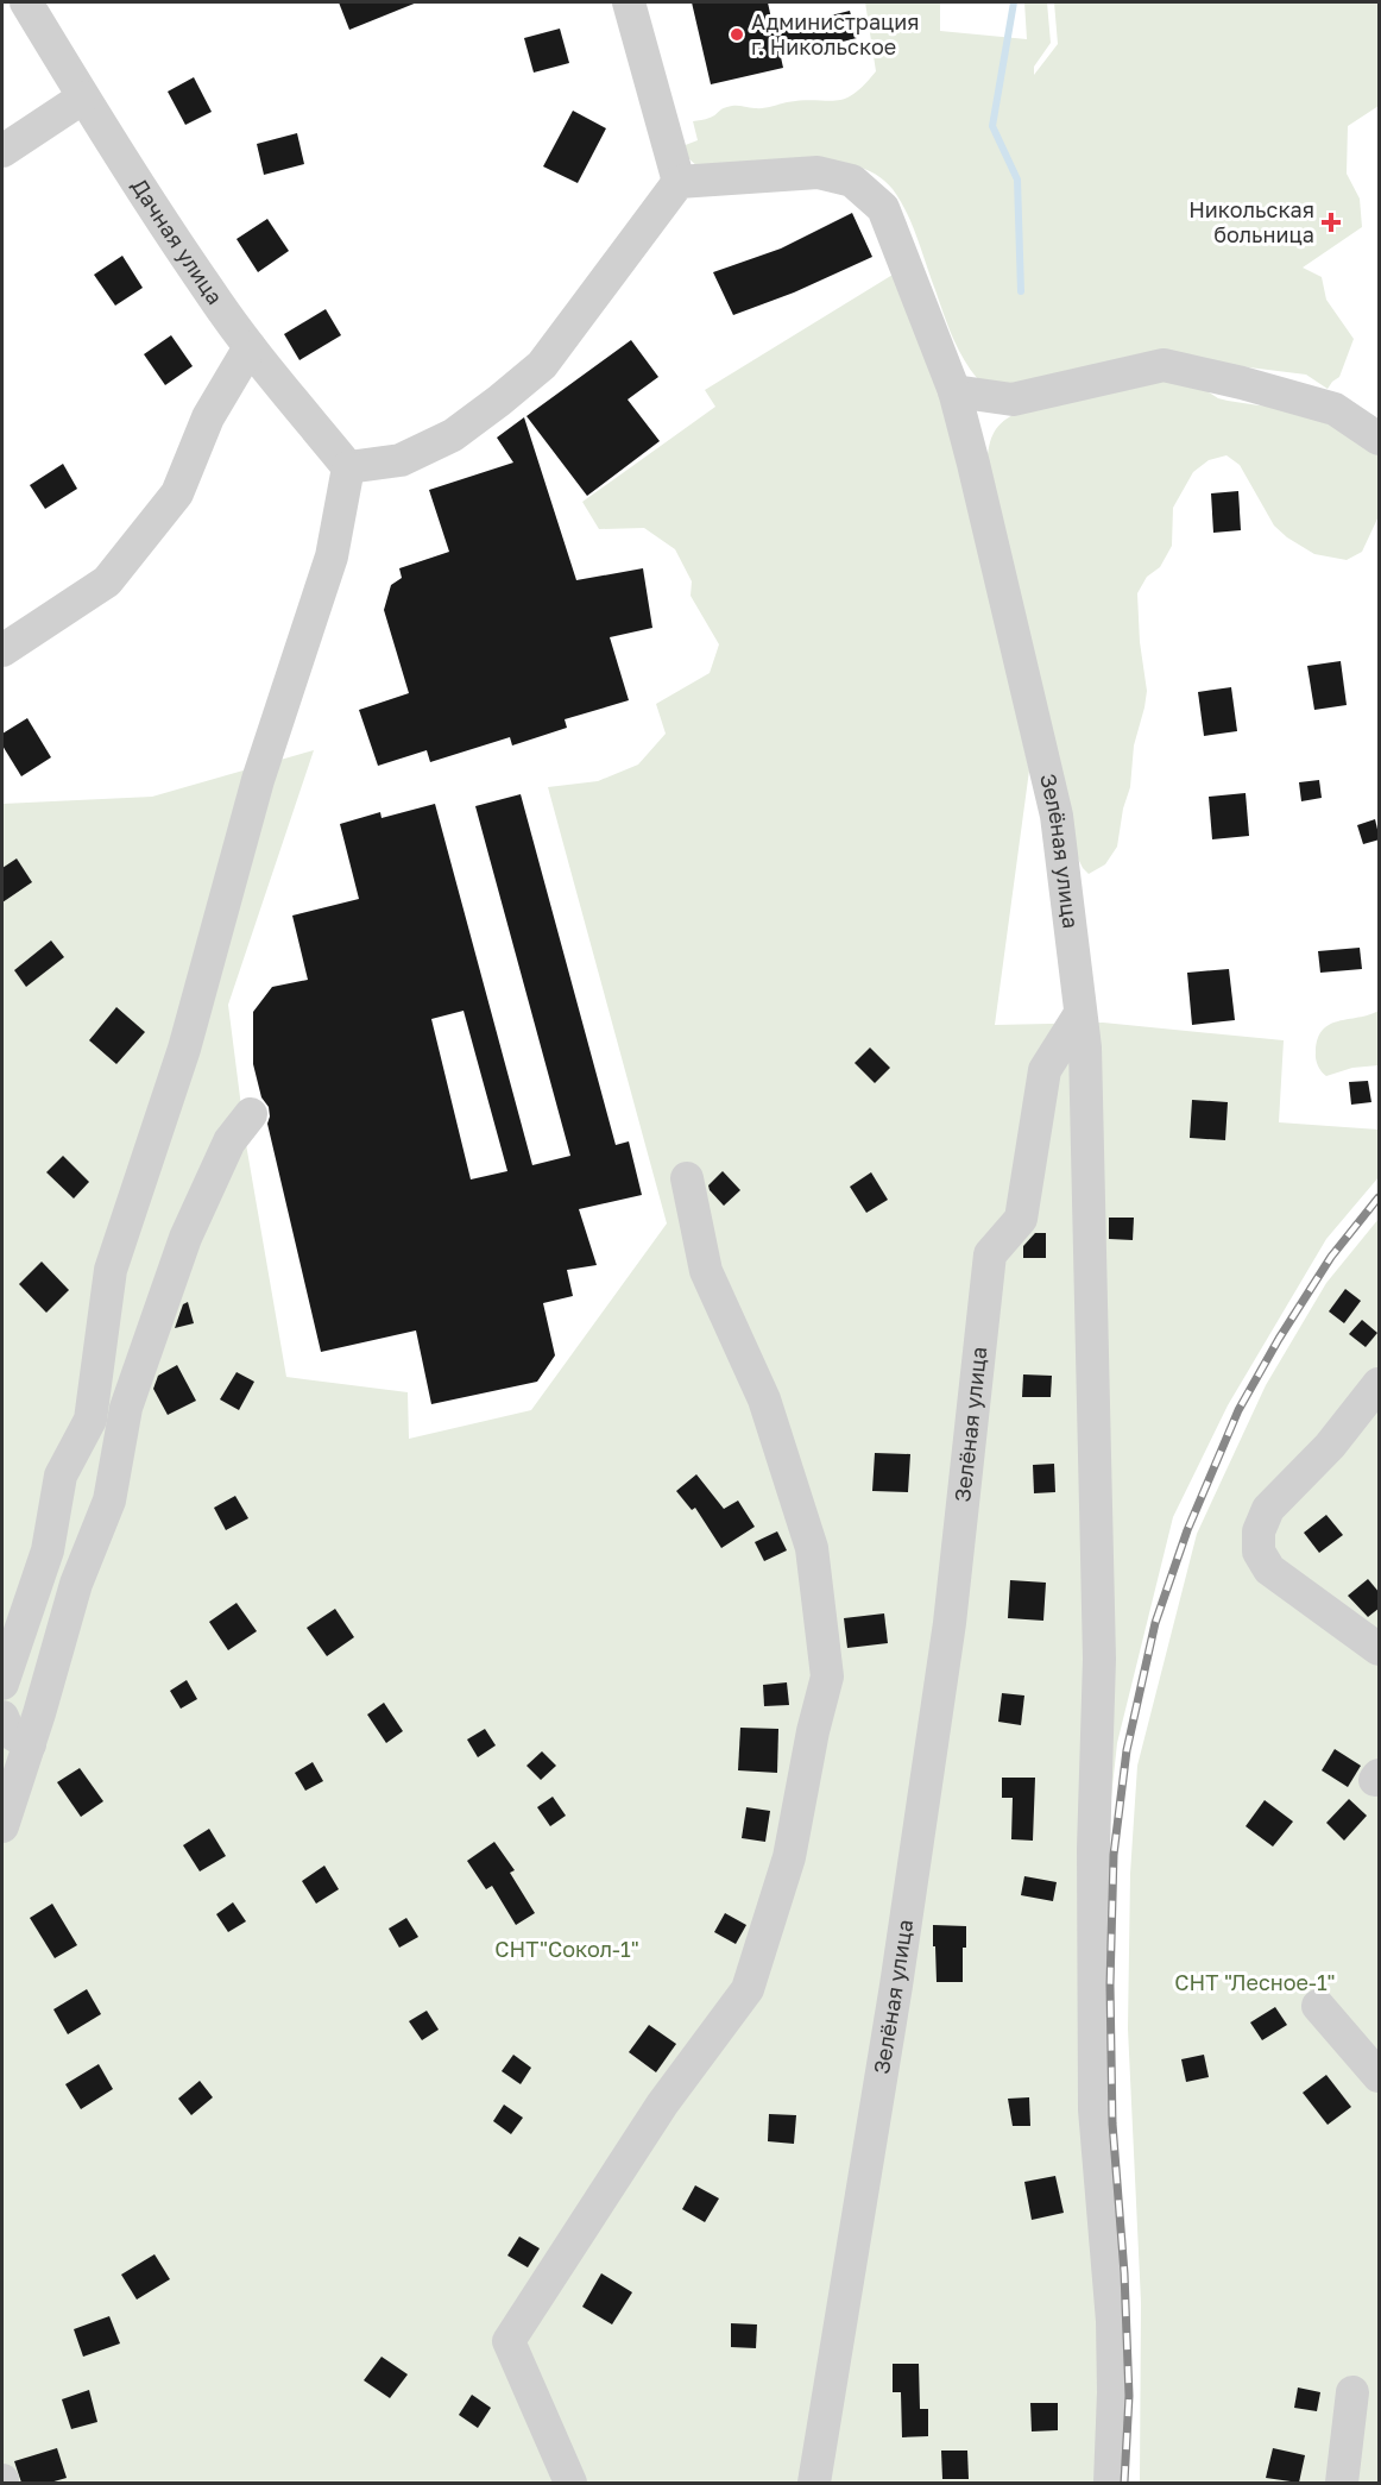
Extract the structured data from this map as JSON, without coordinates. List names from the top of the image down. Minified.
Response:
{"streets":{"street":["Дачная улица","Зелёная улица"]},"parks":["СНТ\"Сокол-1\"","СНТ \"Лесное-1\""],"places":{"other":["Администрация г. Никольское"],"health":["Никольская больница"]}}
